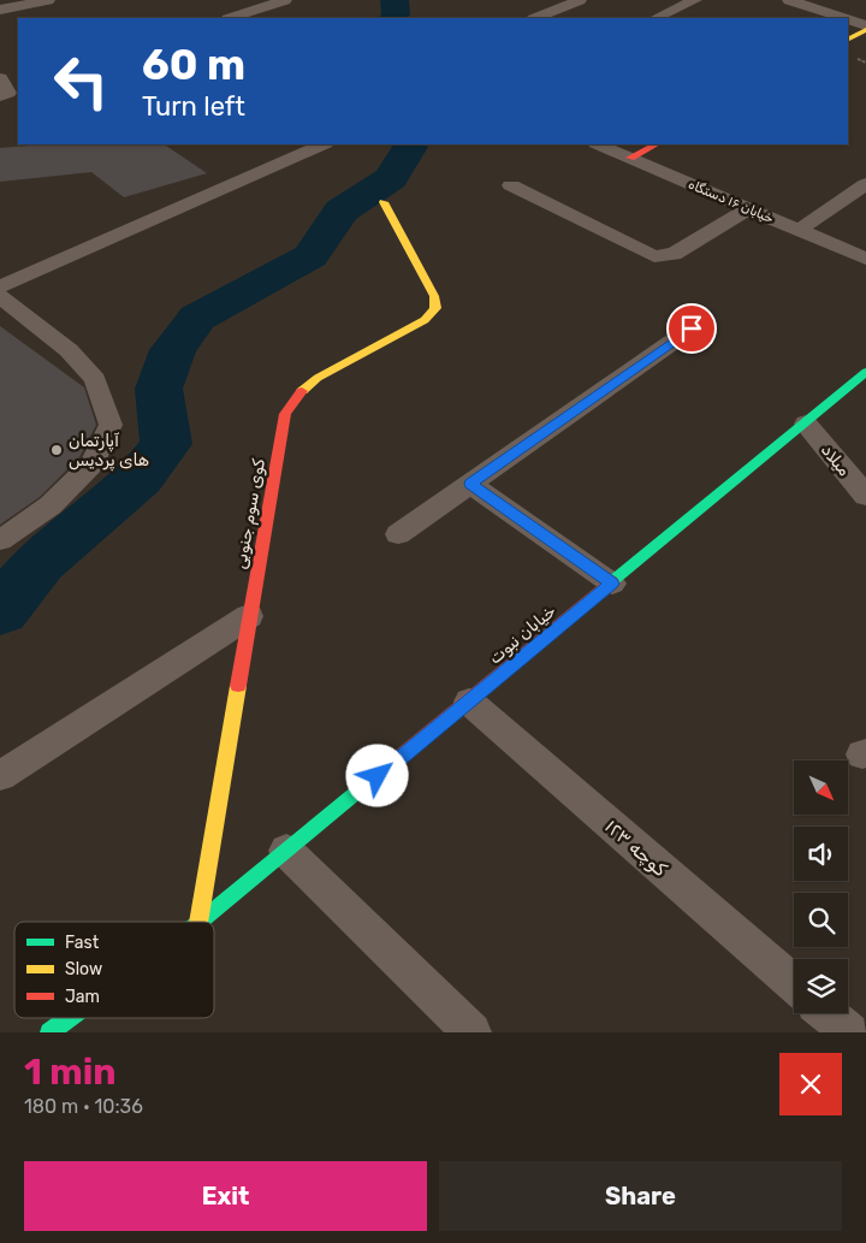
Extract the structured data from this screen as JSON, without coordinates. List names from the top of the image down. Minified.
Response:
{"streets":{"street":["خیابان ۱۶ دستگاه","میلاد","کوی سوم جنوبی","خیابان نبوت","کوچه ۱۲۳"]},"crossings":[["میلاد","خیابان نبوت"],["خیابان نبوت","کوچه ۱۲۳"]],"places":["آپارتمان های پردیس"],"legend":["Fast","Slow","Jam"],"north":"bottom right","page":{"turn":["60 m","Turn left"],"heading":["1 min","180 m · 10:36"],"buttons":["Exit","Share"]}}
